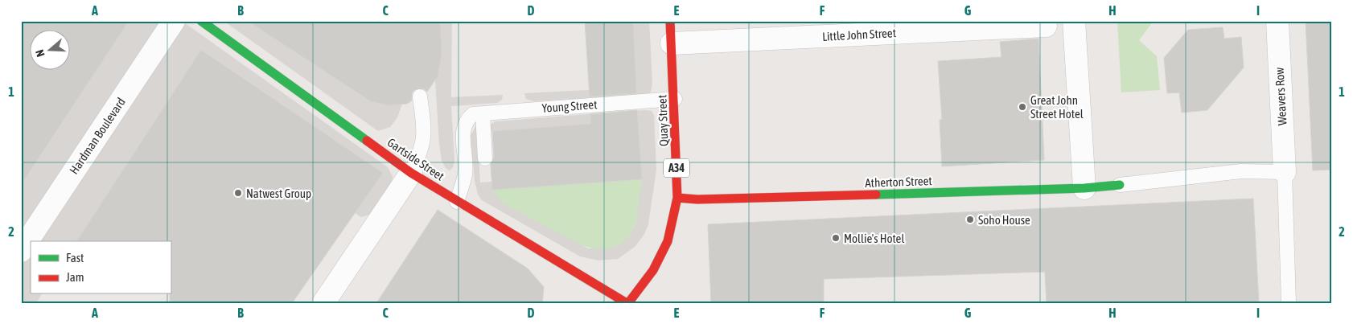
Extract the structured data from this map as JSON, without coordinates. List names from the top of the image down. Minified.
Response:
{"streets":{"street":["Little John Street","Weavers Row","Quay Street","Hardman Boulevard","Gartside Street","A34","Atherton Street"],"lane":["Young Street"]},"crossings":[["Little John Street","Quay Street"],["Young Street","Quay Street"],["Young Street","Gartside Street"],["Quay Street","Gartside Street"],["Quay Street","Atherton Street"]],"places":["Great John Street Hotel","Natwest Group","Soho House","Mollie's Hotel"],"legend":["Fast","Jam"],"north":"left","grid":{"columns":["A","B","C","D","E","F","G","H","I"],"rows":["1","2"]}}
